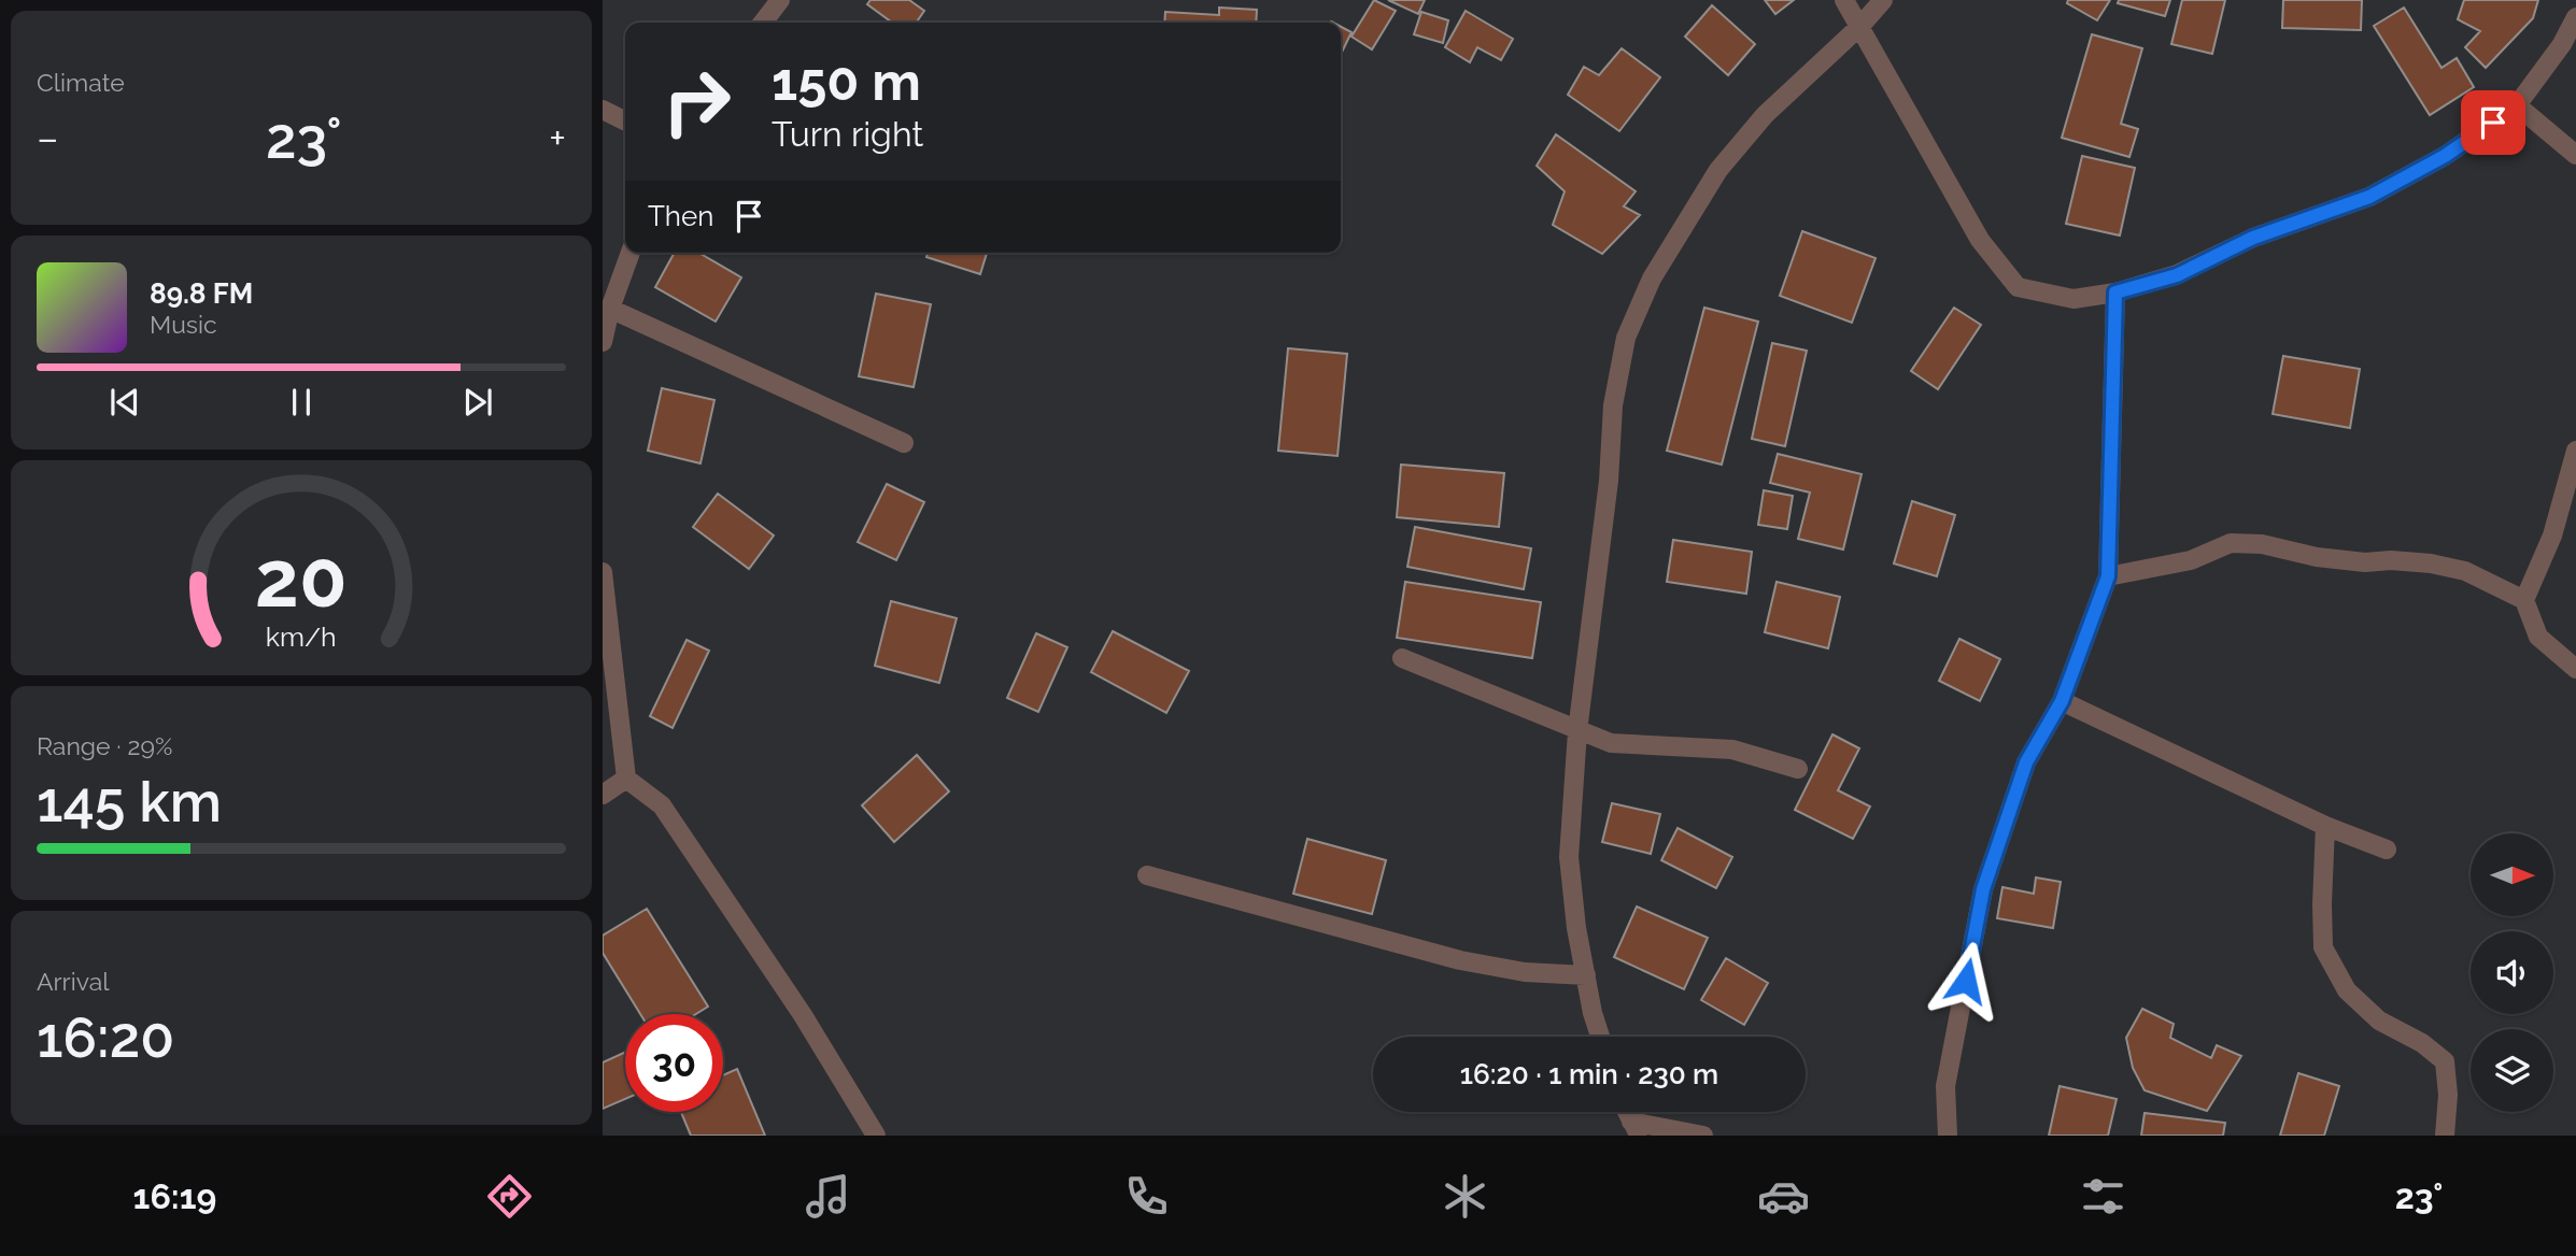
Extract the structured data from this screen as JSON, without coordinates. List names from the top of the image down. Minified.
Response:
{"north":"right","page":{"tile":["Climate",["Range · 29%","145 km"],["Arrival","16:20"]],"turn":["150 m","Turn right"],"heat":["−","23°","+"],"then":"Then","song":["89.8 FM","Music"],"limit":"30","trip":"16:20 · 1 min · 230 m","tabs":["16:19","23°"],"gauge":["20","km/h"]}}
